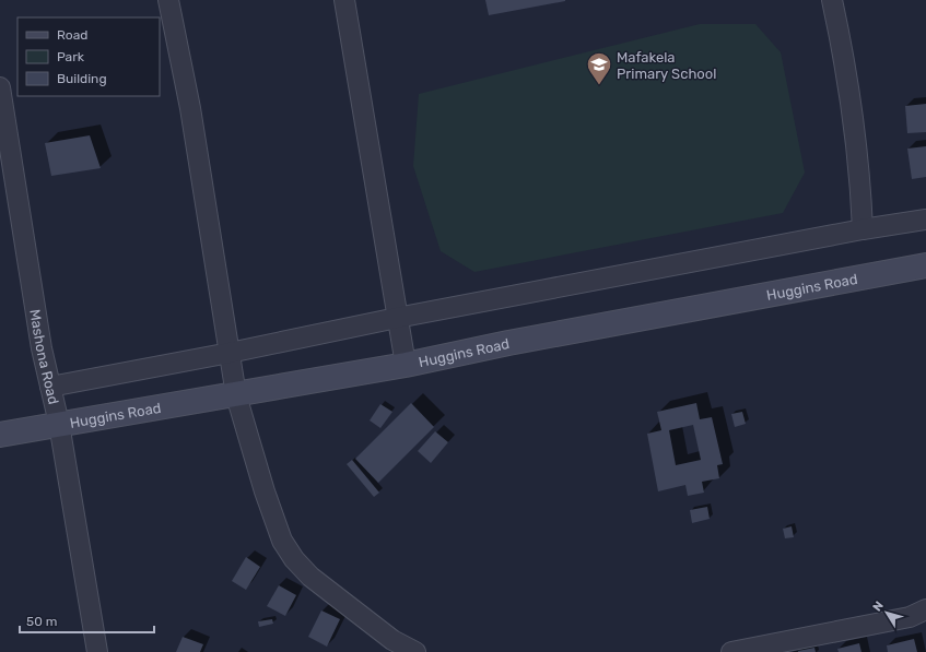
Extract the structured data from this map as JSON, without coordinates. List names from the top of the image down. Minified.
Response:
{"streets":{"street":["Huggins Road","Mashona Road"]},"crossings":[["Huggins Road","Mashona Road"]],"places":{"school or university":["Mafakela Primary School"]},"legend":["Road","Park","Building"],"scale_bar":"50 m","north":"top left"}
